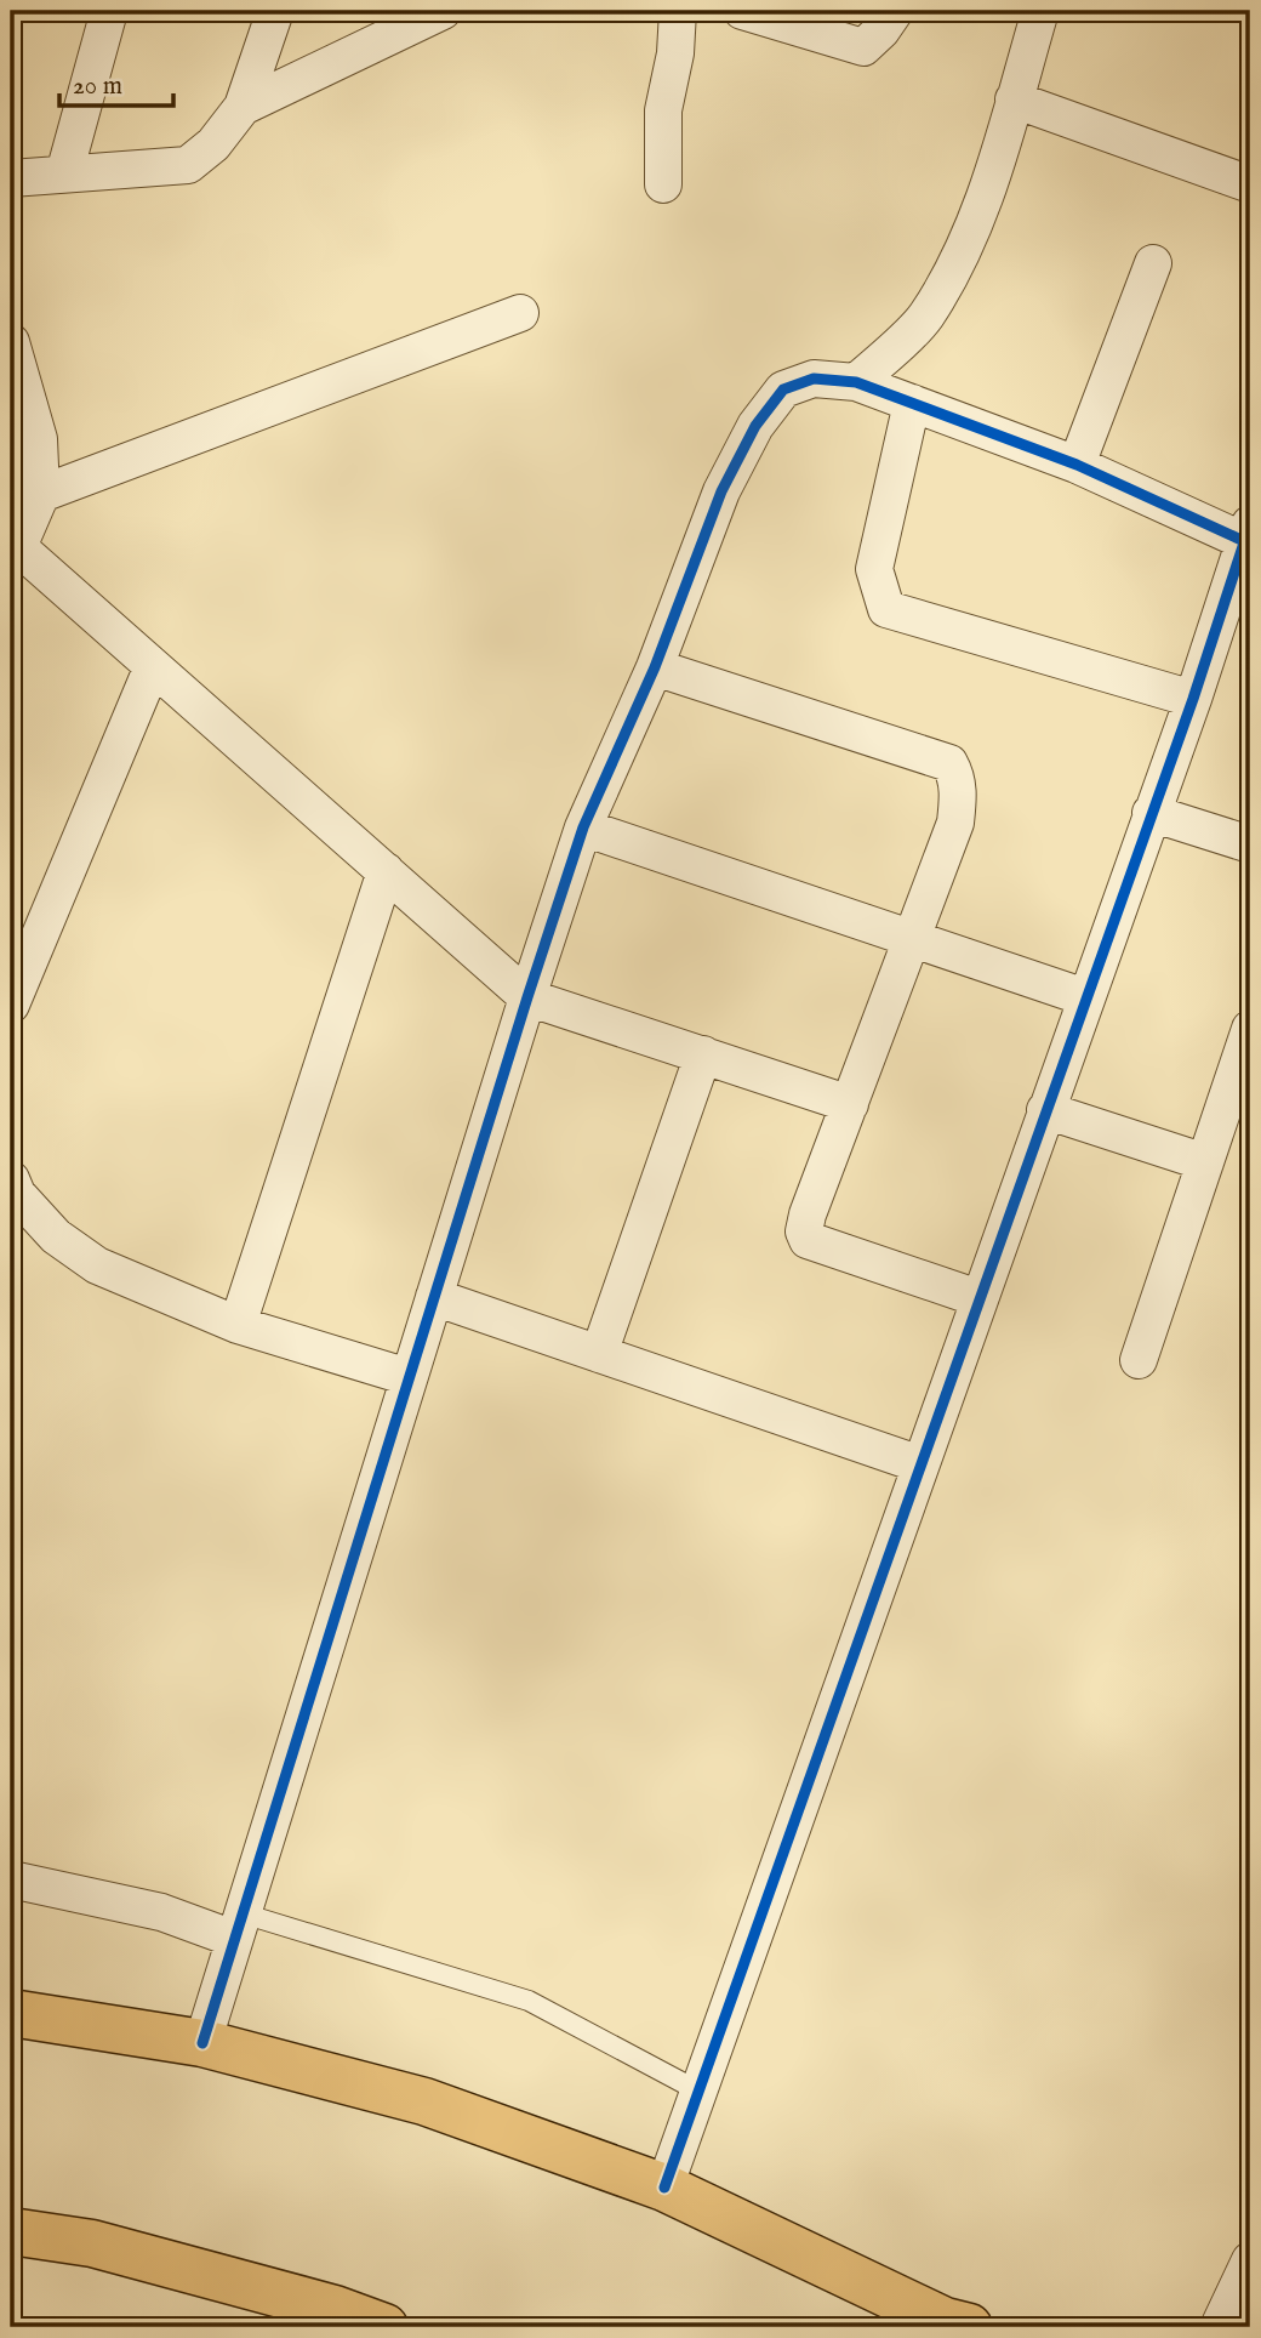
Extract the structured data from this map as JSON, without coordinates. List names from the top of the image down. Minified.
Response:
{"scale_bar":"20 m"}
